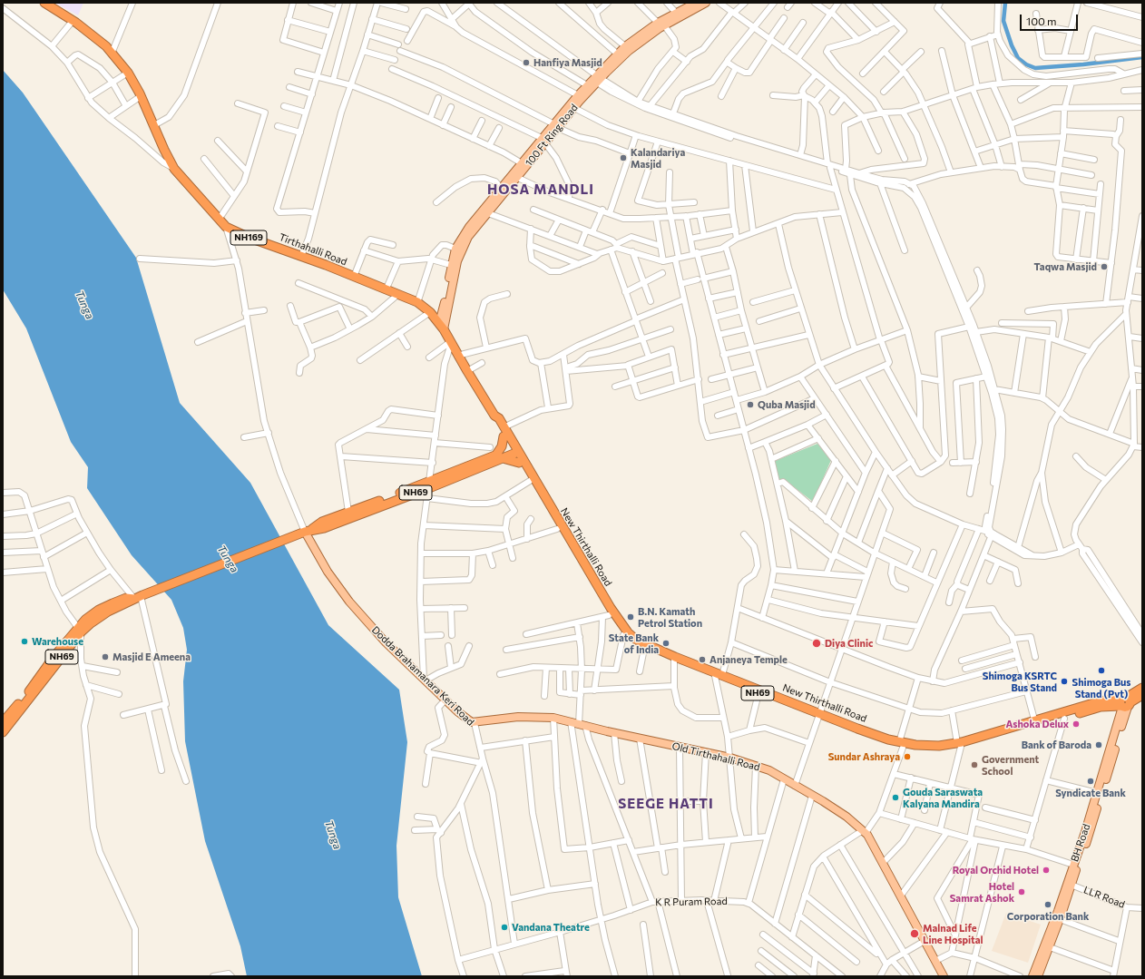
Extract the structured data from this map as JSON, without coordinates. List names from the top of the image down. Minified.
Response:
{"streets":{"highway":["NH169","Tirthahalli Road","NH69","New Thirthalli Road"],"main road":["100 Ft Ring Road","Dodda Brahamanara Keri Road","Old Tirthahalli Road","BH Road"],"street":["LLR Road","K R Puram Road"]},"crossings":[["100 Ft Ring Road","Tirthahalli Road"],["NH169","Tirthahalli Road"],["NH169","NH69"],["NH169","New Thirthalli Road"],["NH69","New Thirthalli Road"],["NH69","Dodda Brahamanara Keri Road"],["NH69","BH Road"],["New Thirthalli Road","BH Road"],["Dodda Brahamanara Keri Road","Old Tirthahalli Road"],["Dodda Brahamanara Keri Road","K R Puram Road"],["BH Road","LLR Road"]],"districts":["HOSA MANDLI","SEEGE HATTI"],"water":["Tunga"],"places":["Hanfiya Masjid","Kalandariya Masjid","Taqwa Masjid","Quba Masjid","B.N. Kamath Petrol Station","Warehouse","State Bank of India","Diya Clinic","Masjid E Ameena","Anjaneya Temple","Shimoga Bus Stand (Pvt)","Shimoga KSRTC Bus Stand","Ashoka Delux","Bank of Baroda","Sundar Ashraya","Government School","Syndicate Bank","Gouda Saraswata Kalyana Mandira","Royal Orchid Hotel","Hotel Samrat Ashok","Corporation Bank","Vandana Theatre","Malnad Life Line Hospital"],"scale_bar":"100 m"}
